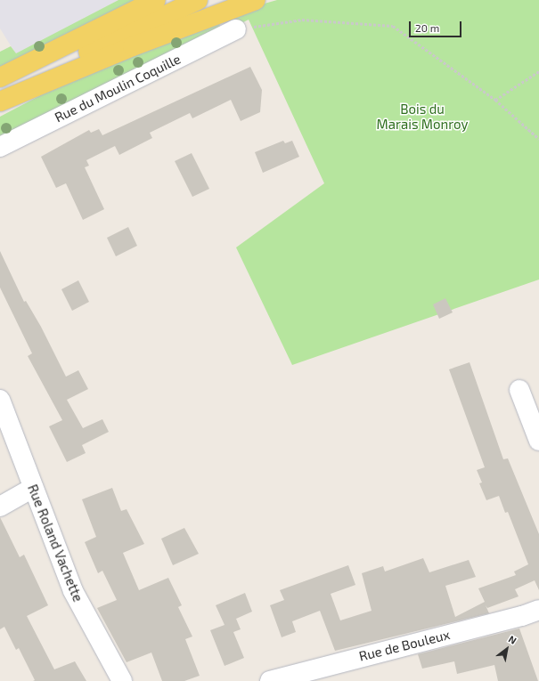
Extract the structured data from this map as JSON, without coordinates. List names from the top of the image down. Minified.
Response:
{"streets":{"street":["Rue du Moulin Coquille","Rue Roland Vachette","Rue de Bouleux"]},"parks":["Bois du Marais Monroy"],"scale_bar":"20 m","north":"top right"}
